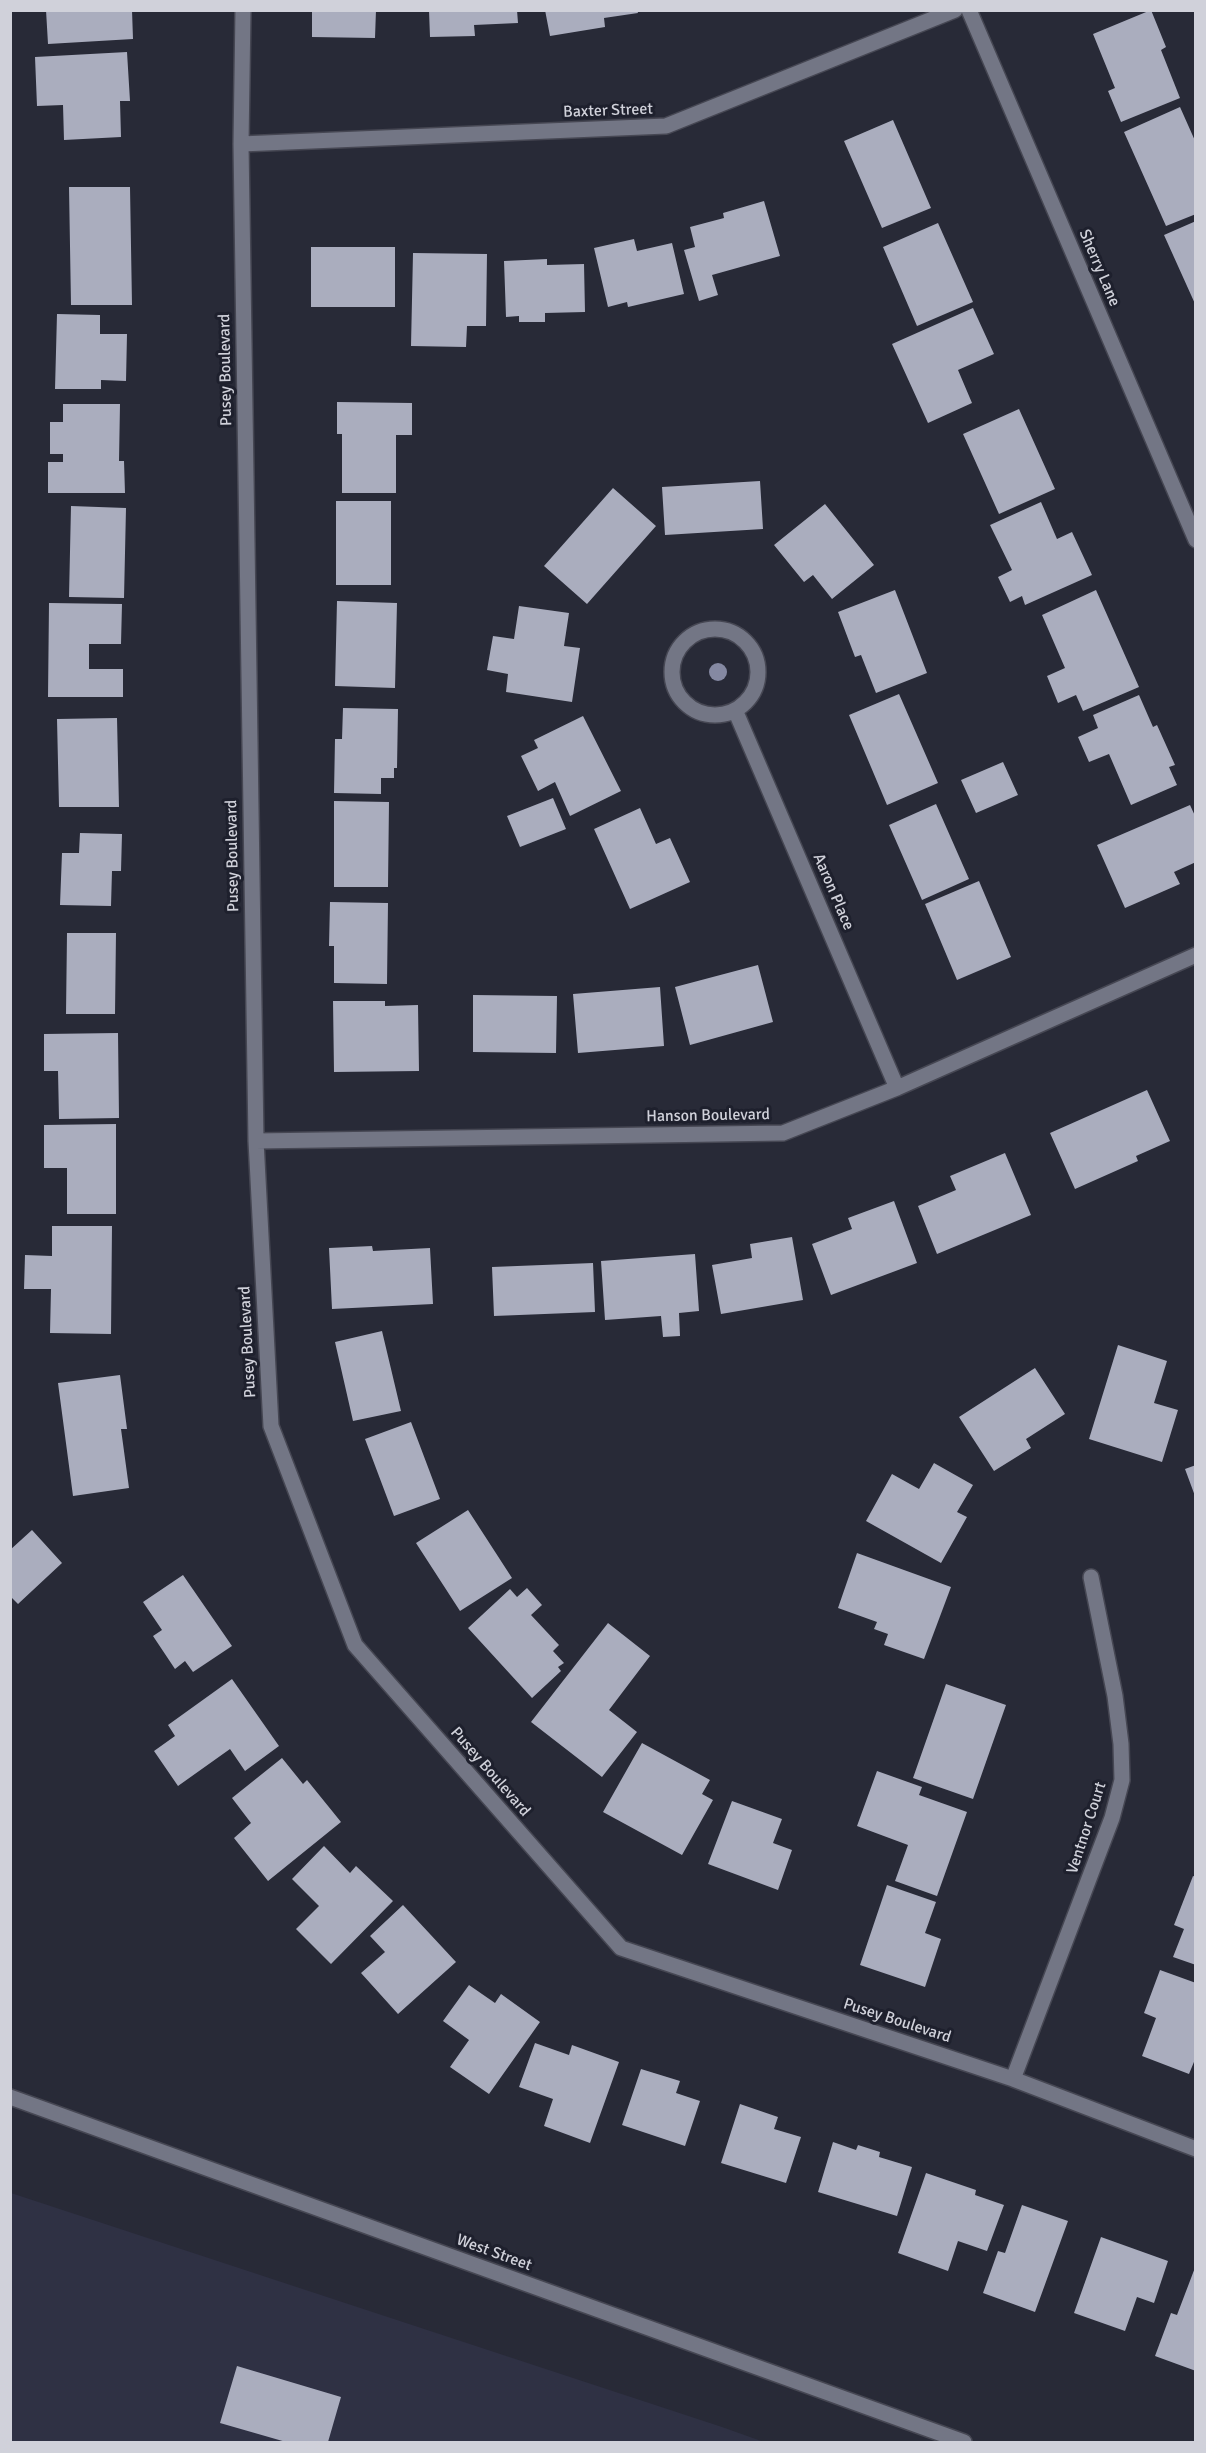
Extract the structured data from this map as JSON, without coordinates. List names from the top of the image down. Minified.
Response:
{"streets":{"street":["Baxter Street","Sherry Lane","Pusey Boulevard","Aaron Place","Hanson Boulevard","Ventnor Court","West Street"]},"crossings":[["Baxter Street","Pusey Boulevard"],["Pusey Boulevard","Hanson Boulevard"],["Pusey Boulevard","Ventnor Court"],["Aaron Place","Hanson Boulevard"]]}
